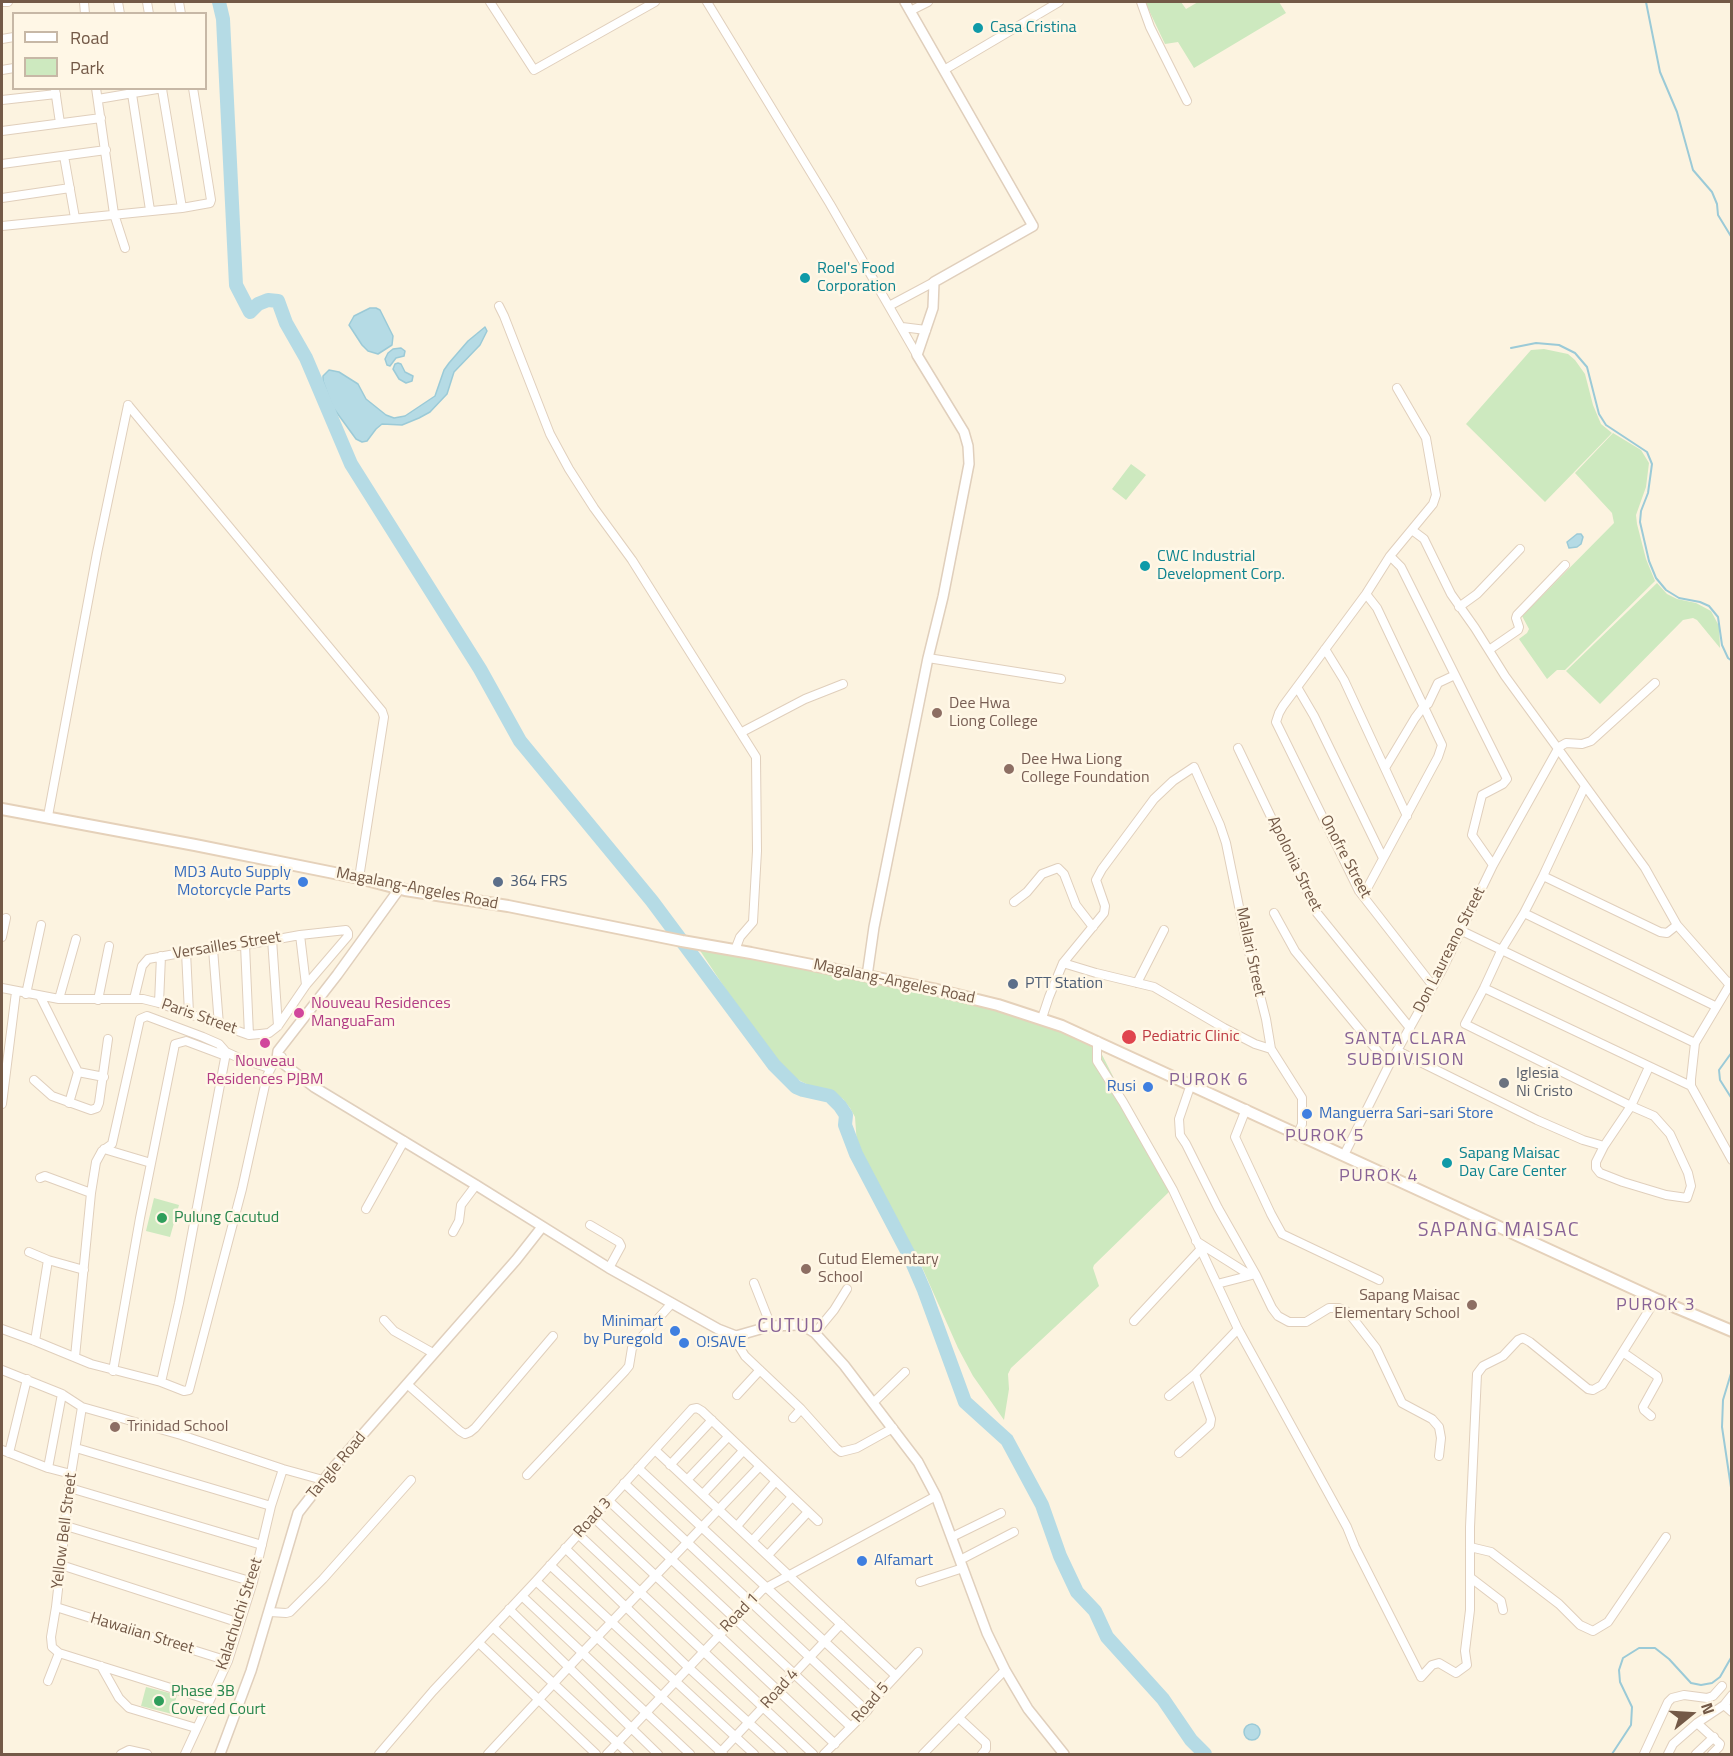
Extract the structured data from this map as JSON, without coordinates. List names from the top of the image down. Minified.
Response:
{"streets":{"main road":["Magalang-Angeles Road"],"street":["Onofre Street","Apolonia Street","Versailles Street","Don Laureano Street","Mallari Street","Paris Street","Tangle Road","Road 3","Yellow Bell Street","Road 1","Kalachuchi Street","Hawaiian Street","Road 4","Road 5"]},"crossings":[["Onofre Street","Don Laureano Street"],["Apolonia Street","Don Laureano Street"],["Magalang-Angeles Road","Don Laureano Street"],["Magalang-Angeles Road","Mallari Street"],["Versailles Street","Paris Street"],["Yellow Bell Street","Hawaiian Street"],["Kalachuchi Street","Hawaiian Street"]],"districts":["SANTA CLARA SUBDIVISION","PUROK 6","PUROK 5","PUROK 4","SAPANG MAISAC","PUROK 3","CUTUD"],"places":["Casa Cristina","Roel's Food Corporation","CWC Industrial Development Corp.","Dee Hwa Liong College","Dee Hwa Liong College Foundation","MD3 Auto Supply Motorcycle Parts","364 FRS","PTT Station","Nouveau Residences ManguaFam","Pediatric Clinic","Nouveau Residences PJBM","Iglesia Ni Cristo","Rusi","Manguerra Sari-sari Store","Sapang Maisac Day Care Center","Pulung Cacutud","Cutud Elementary School","Sapang Maisac Elementary School","Minimart by Puregold","O!SAVE","Trinidad School","Alfamart","Phase 3B Covered Court"],"legend":["Road","Park"],"north":"right"}
